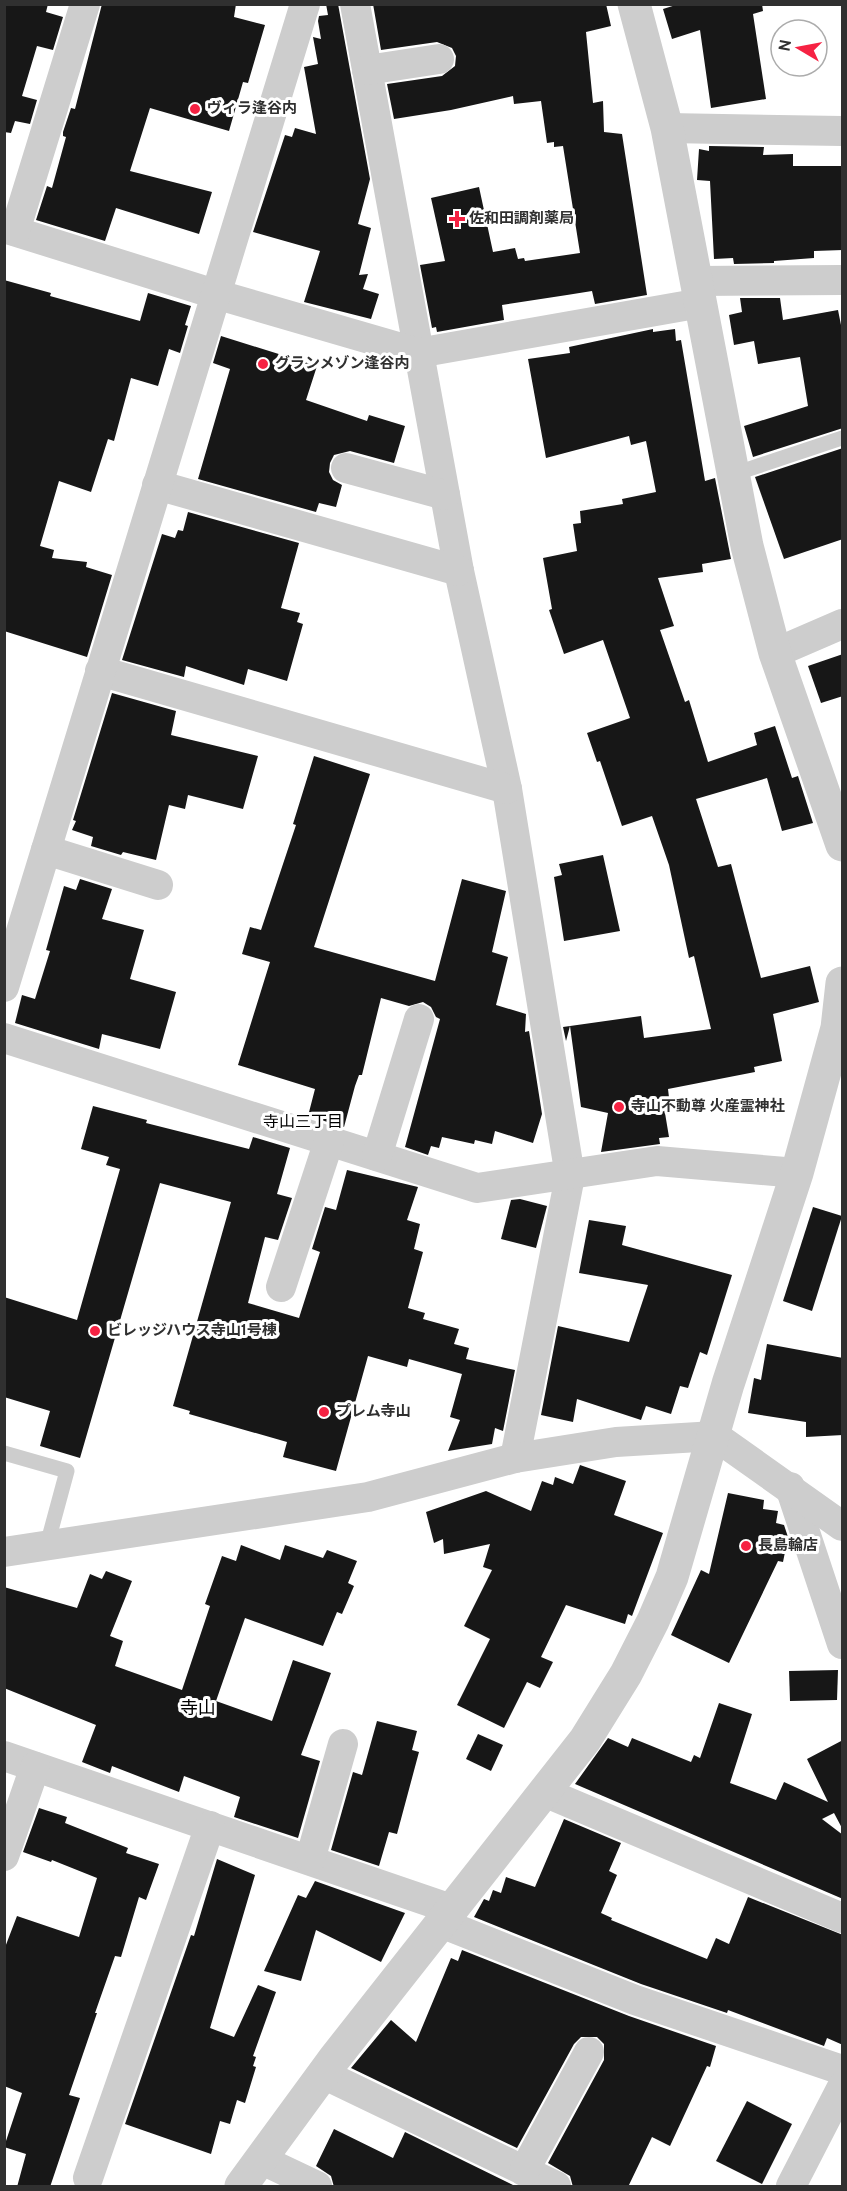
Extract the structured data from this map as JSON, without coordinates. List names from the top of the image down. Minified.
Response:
{"districts":["寺山三丁目","寺山"],"places":{"other":["ヴィラ逢谷内","グランメゾン逢谷内","寺山不動尊 火産霊神社","ビレッジハウス寺山1号棟","プレム寺山","長島輪店"],"health":["佐和田調剤薬局"]},"north":"left"}
